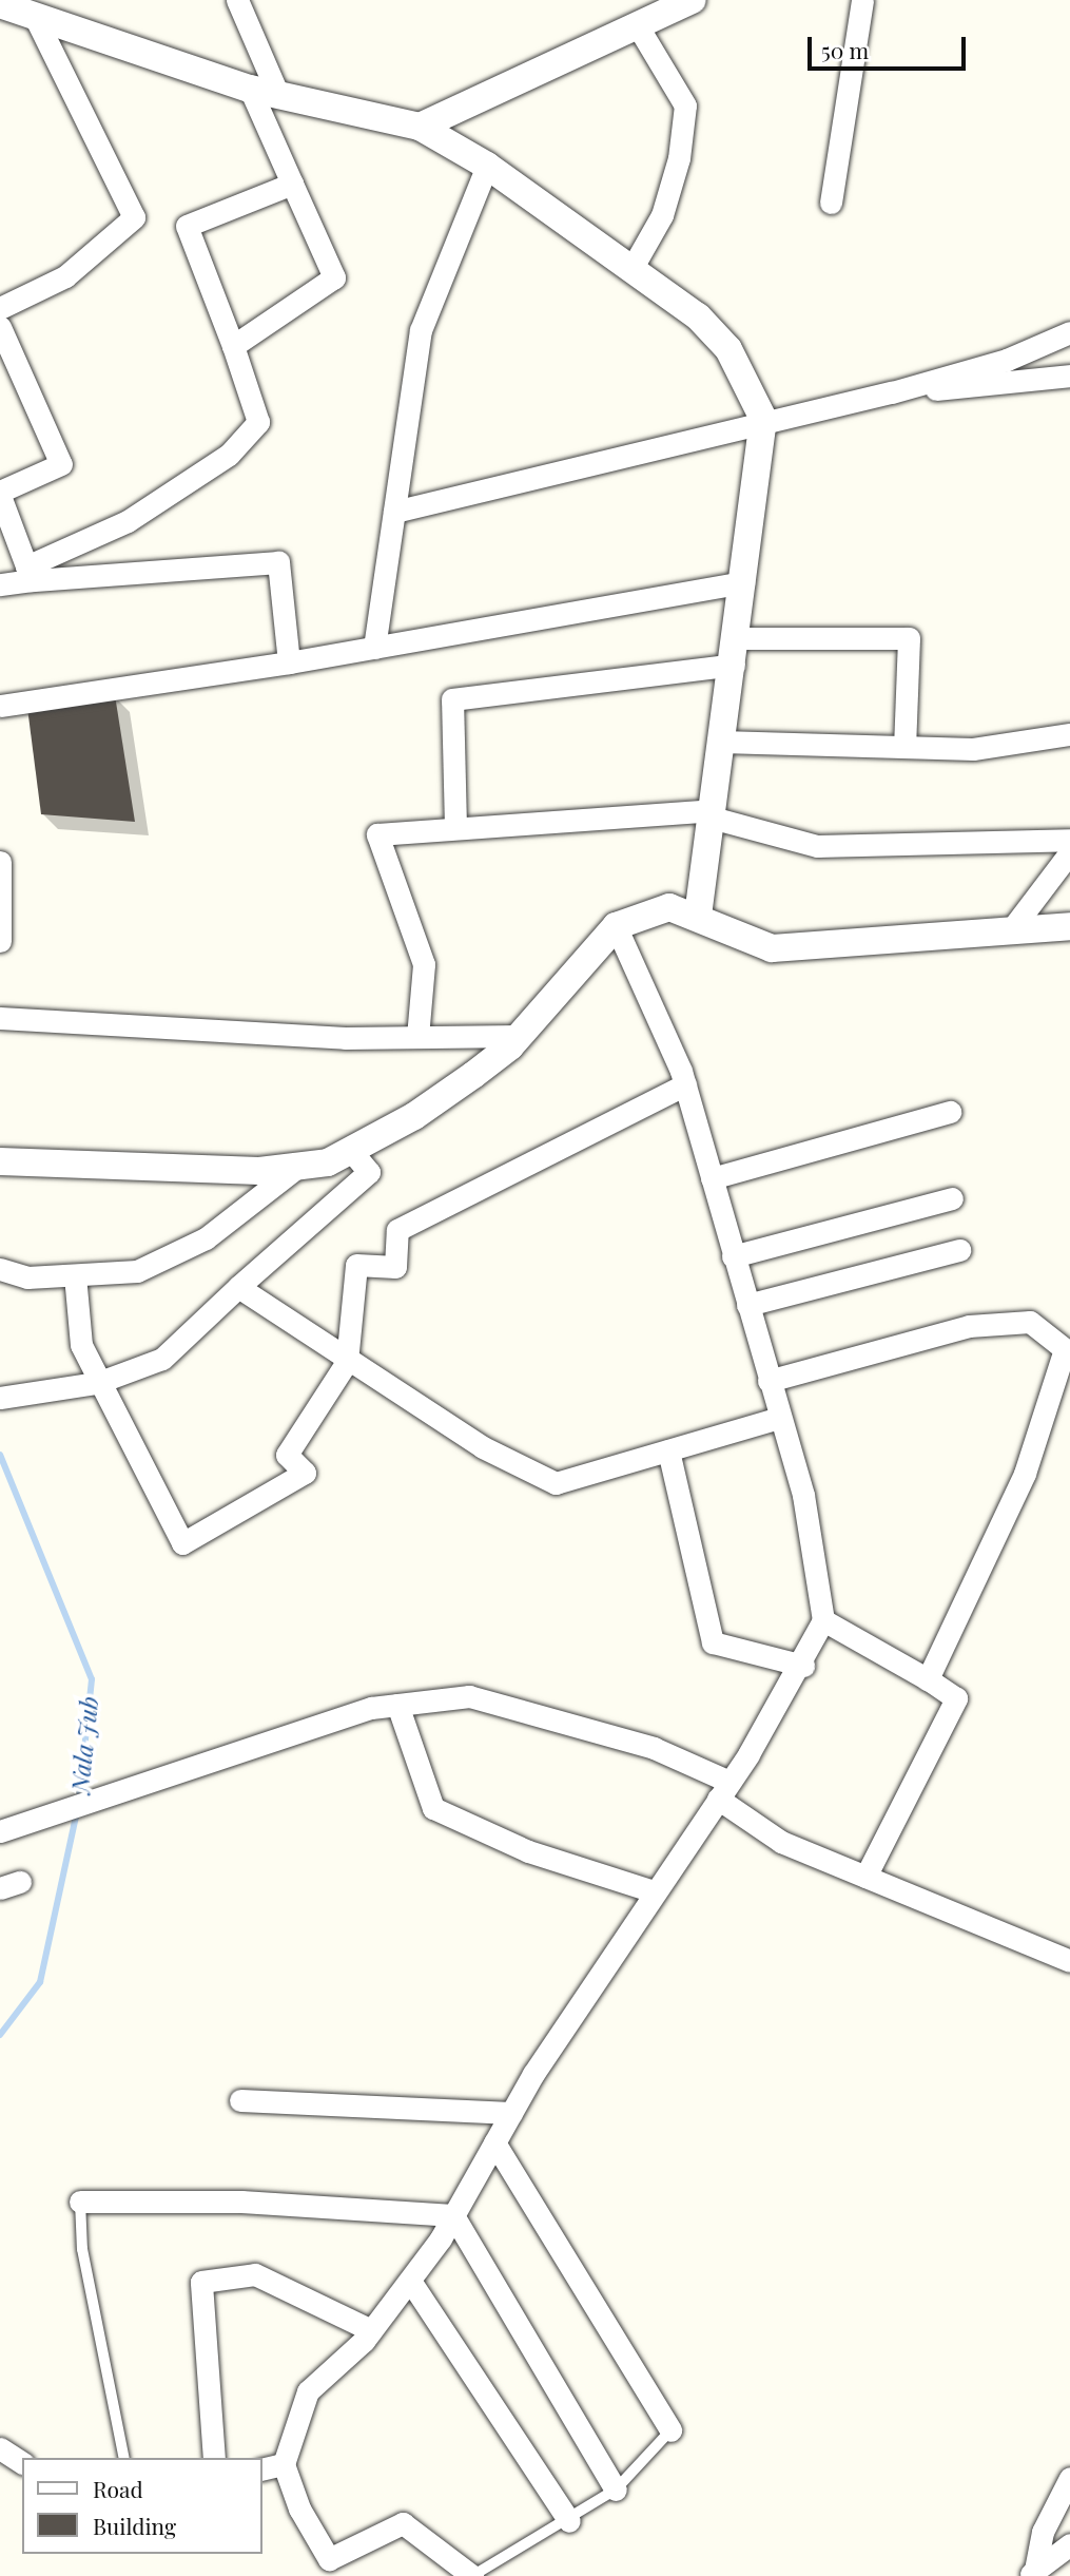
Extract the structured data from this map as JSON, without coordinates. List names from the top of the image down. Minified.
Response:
{"water":["Nala Jub"],"legend":["Road","Building"],"scale_bar":"50 m"}
